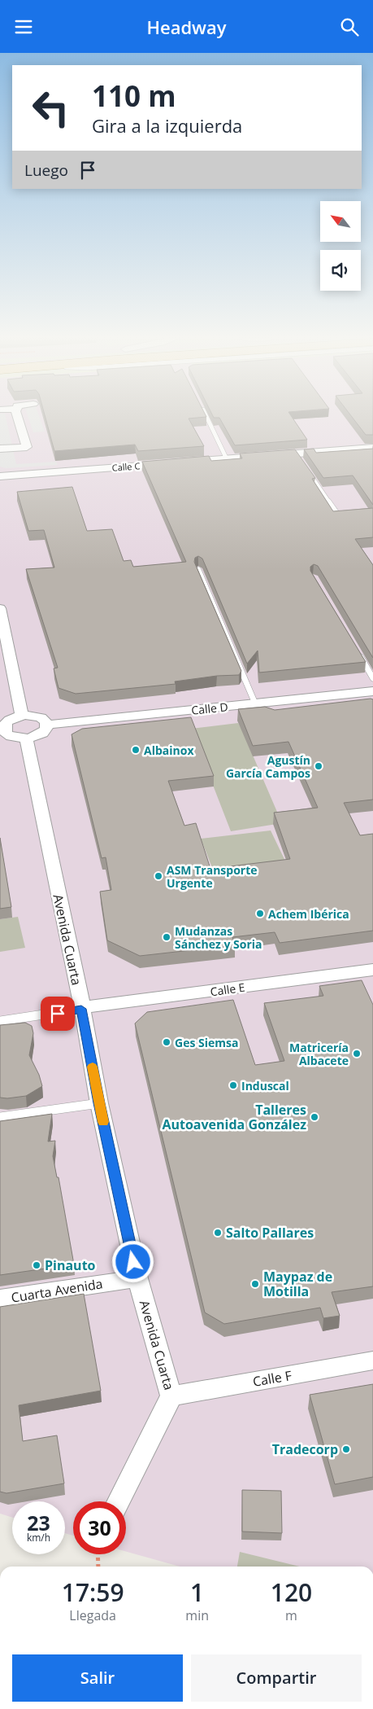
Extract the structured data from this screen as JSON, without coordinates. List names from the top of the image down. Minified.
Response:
{"streets":{"street":["Calle C","Calle D","Avenida Cuarta","Calle E","Cuarta Avenida","Calle F"]},"crossings":[["Avenida Cuarta","Calle E"],["Avenida Cuarta","Cuarta Avenida"],["Avenida Cuarta","Calle F"]],"places":["Albainox","Agustín García Campos","ASM Transporte Urgente","Achem Ibérica","Mudanzas Sánchez y Soria","Ges Siemsa","Matricería Albacete","Induscal","Talleres Autoavenida González","Salto Pallares","Pinauto","Maypaz de Motilla","Tradecorp"],"north":"top left","page":{"header":"Headway","turn":["110 m","Gira a la izquierda"],"then":"Luego","speed":"23 km/h","limit":"30","eta":["17:59","Llegada","1","min","120","m"],"buttons":["Salir","Compartir"]}}
